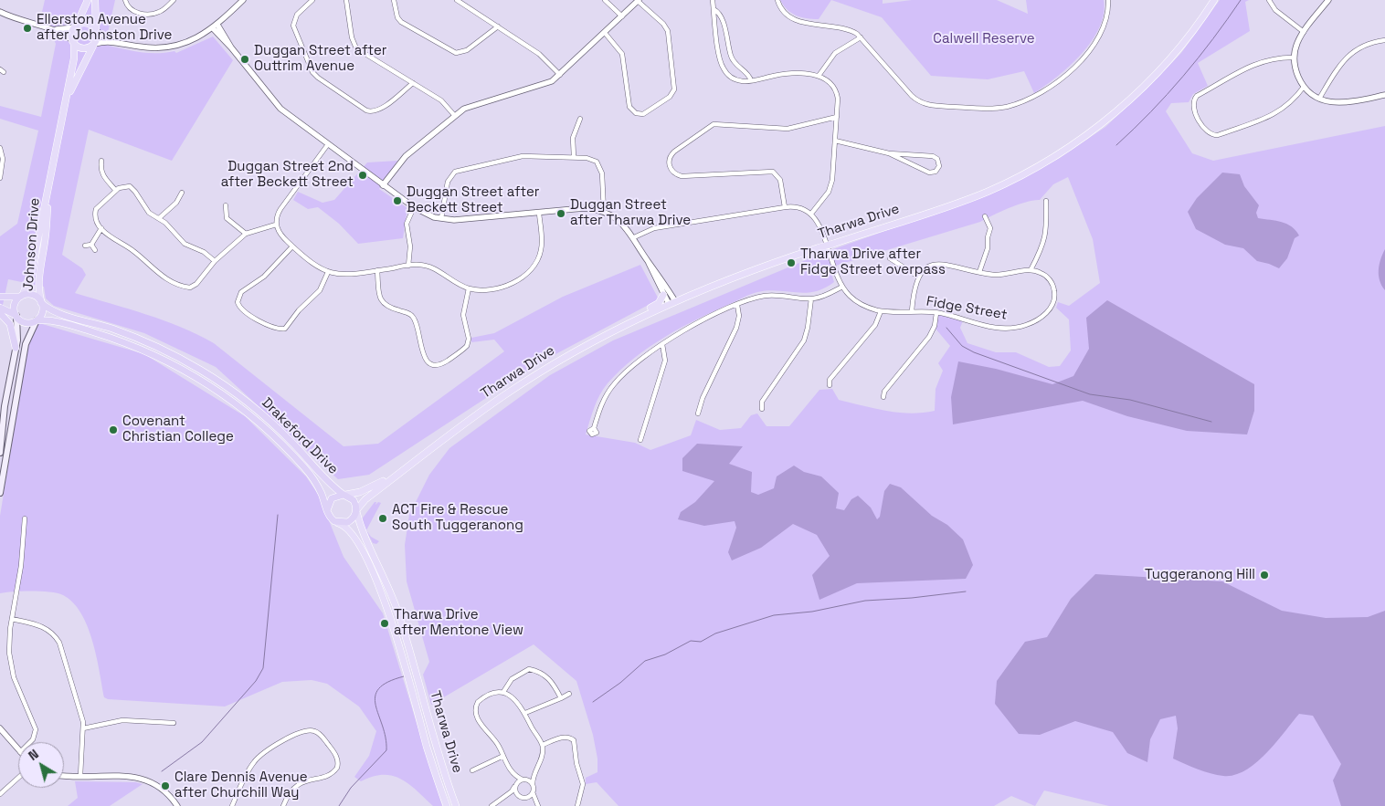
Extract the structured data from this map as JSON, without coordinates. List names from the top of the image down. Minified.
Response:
{"streets":{"highway":["Drakeford Drive"],"main road":["Tharwa Drive","Johnson Drive"],"street":["Fidge Street"]},"crossings":[["Tharwa Drive","Drakeford Drive"],["Johnson Drive","Drakeford Drive"]],"parks":["Calwell Reserve"],"places":["Ellerston Avenue after Johnston Drive","Duggan Street after Outtrim Avenue","Duggan Street 2nd after Beckett Street","Duggan Street after Beckett Street","Duggan Street after Tharwa Drive","Tharwa Drive after Fidge Street overpass","Covenant Christian College","ACT Fire & Rescue South Tuggeranong","Tuggeranong Hill","Tharwa Drive after Mentone View","Clare Dennis Avenue after Churchill Way"],"north":"top left"}
